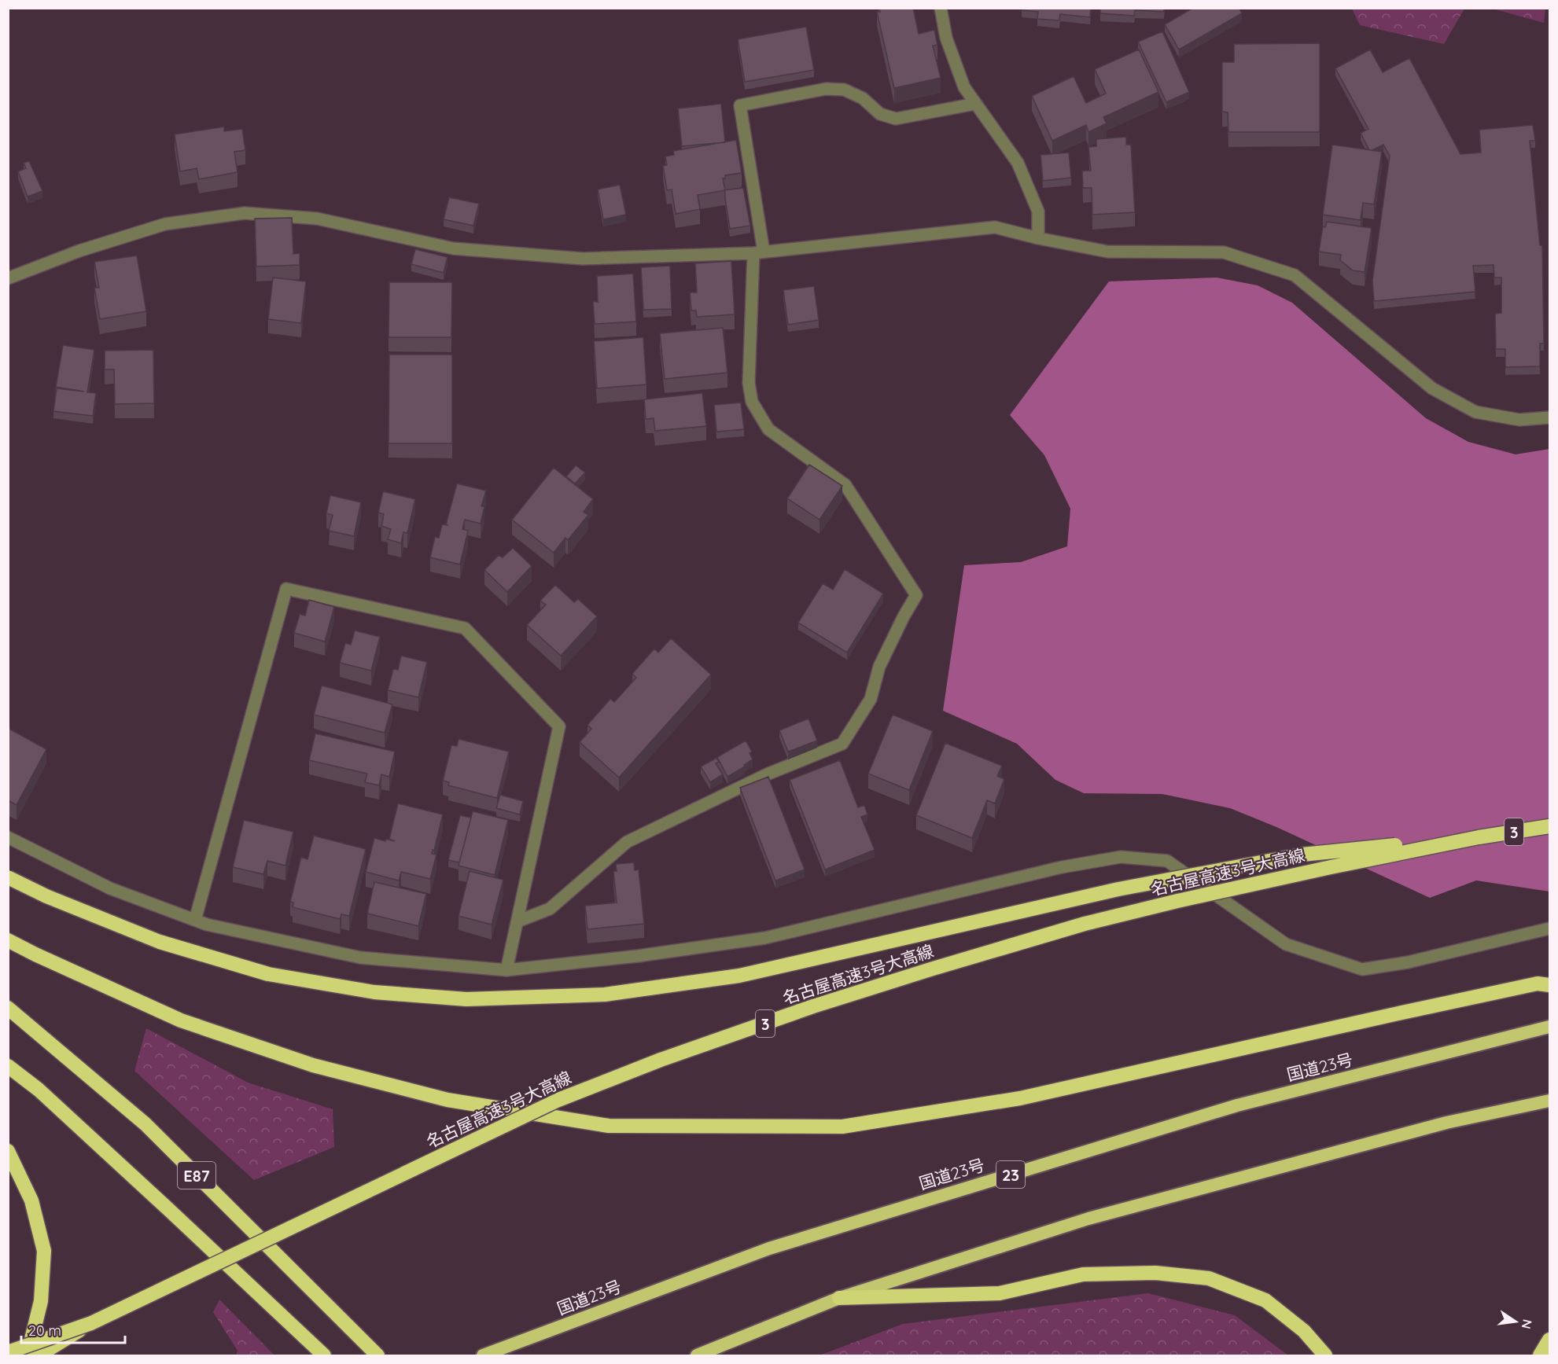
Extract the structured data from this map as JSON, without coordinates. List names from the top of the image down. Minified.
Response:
{"streets":{"highway":["3","名古屋高速3号大高線","国道23号","23","E87"]},"scale_bar":"20 m","north":"right"}
